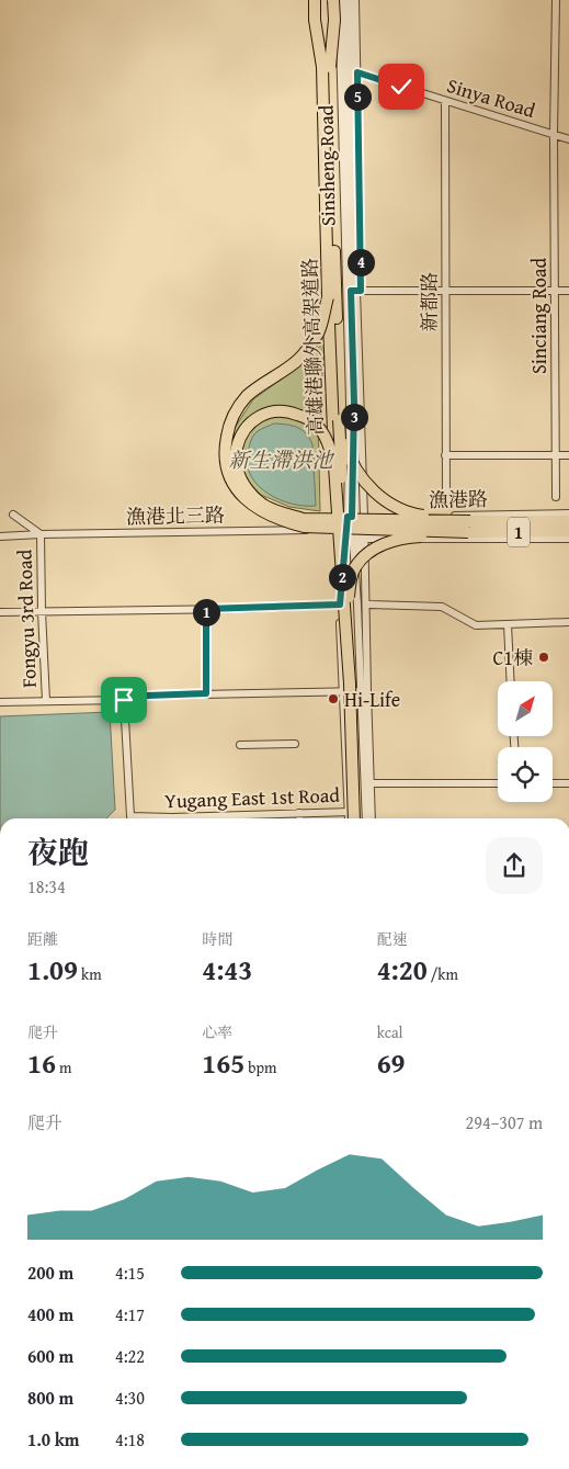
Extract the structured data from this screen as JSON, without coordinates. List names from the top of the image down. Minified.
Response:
{"streets":{"highway":["高雄港聯外高架道路","1"],"street":["Sinya Road","Sinsheng Road","新都路","Sinciang Road","漁港路","漁港北三路","Fongyu 3rd Road","Yugang East 1st Road"]},"crossings":[["Sinya Road","Sinsheng Road"],["Sinya Road","新都路"],["Sinya Road","Sinciang Road"],["Sinya Road","高雄港聯外高架道路"],["Sinsheng Road","高雄港聯外高架道路"],["Sinsheng Road","漁港路"],["Sinsheng Road","漁港北三路"],["Sinsheng Road","Yugang East 1st Road"],["漁港北三路","Fongyu 3rd Road"]],"water":["新生滯洪池"],"places":["C1棟","Hi-Life"],"north":"top right","page":{"pins":["5","4","3","2","1"],"heading":["夜跑","18:34"],"stats":[["距離","1.09 km"],["時間","4:43"],["配速","4:20 /km"],["爬升","16 m"],["心率","165 bpm"],["kcal","69"]],"chart":["爬升","294–307 m"],"list":[{"name":"200 m","note":"4:15"},{"name":"400 m","note":"4:17"},{"name":"600 m","note":"4:22"},{"name":"800 m","note":"4:30"},{"name":"1.0 km","note":"4:18"}]}}
